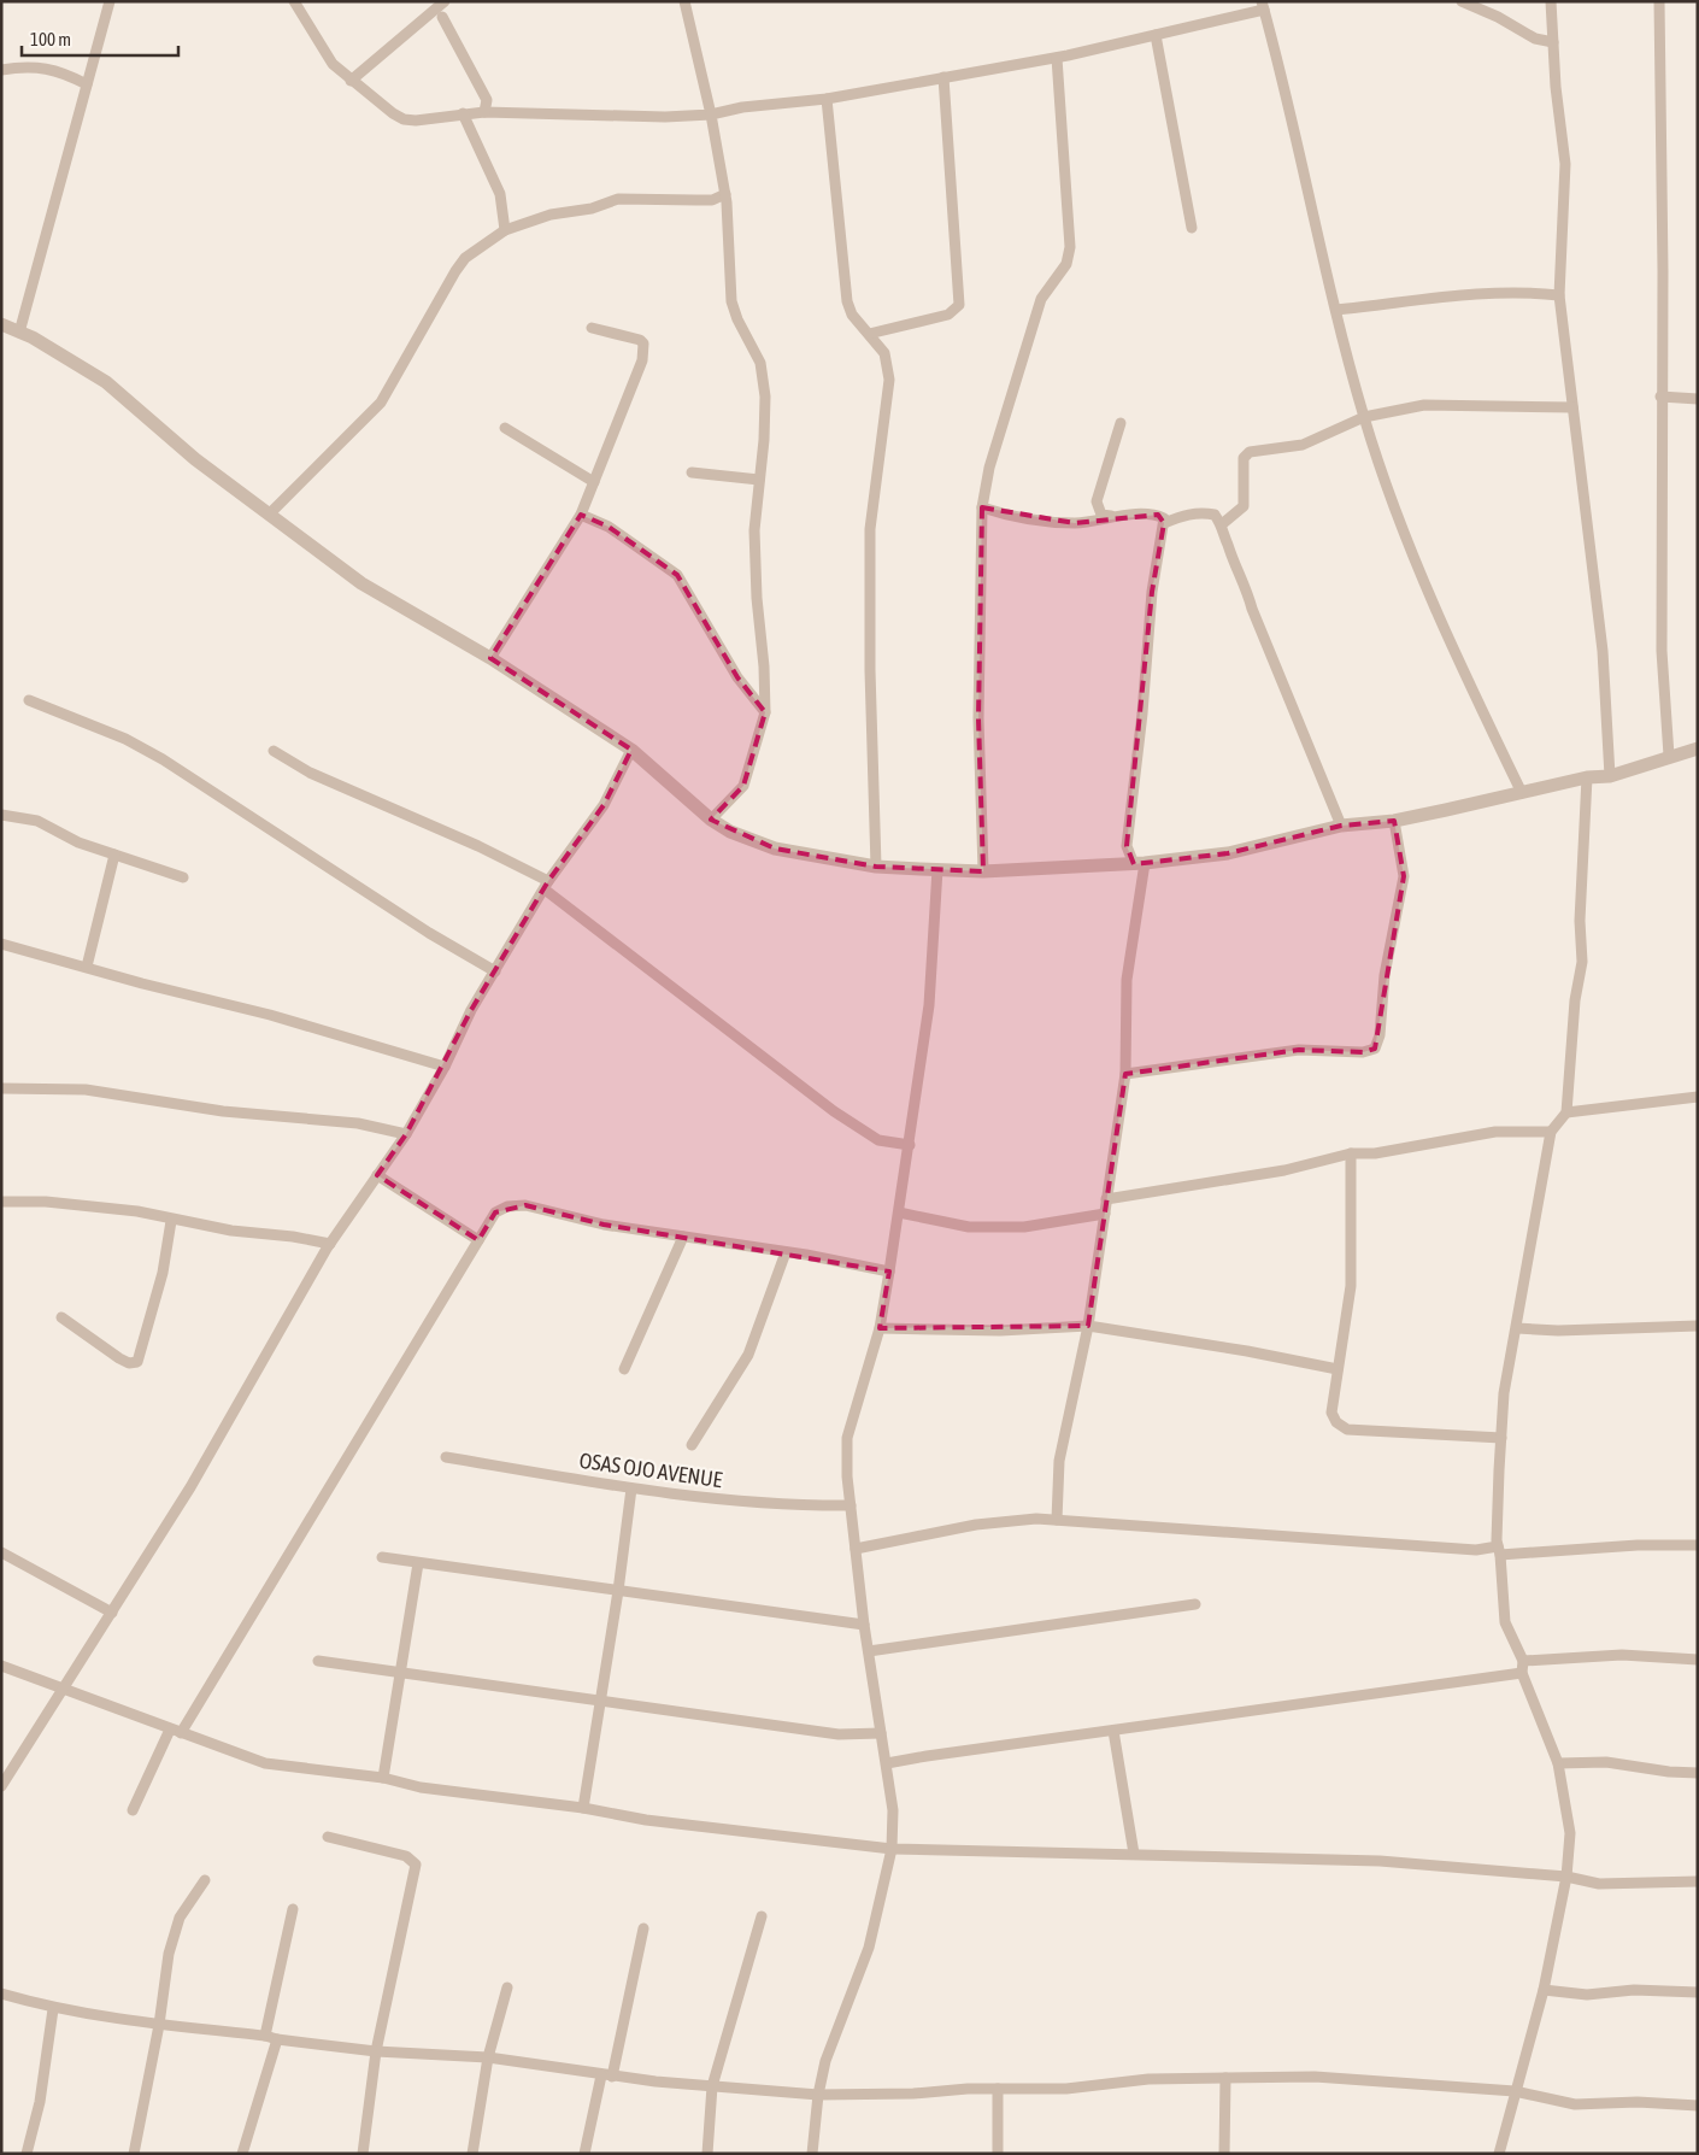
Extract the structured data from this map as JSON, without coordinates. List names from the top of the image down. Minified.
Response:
{"streets":{"street":["OSAS OJO AVENUE"]},"scale_bar":"100 m"}
